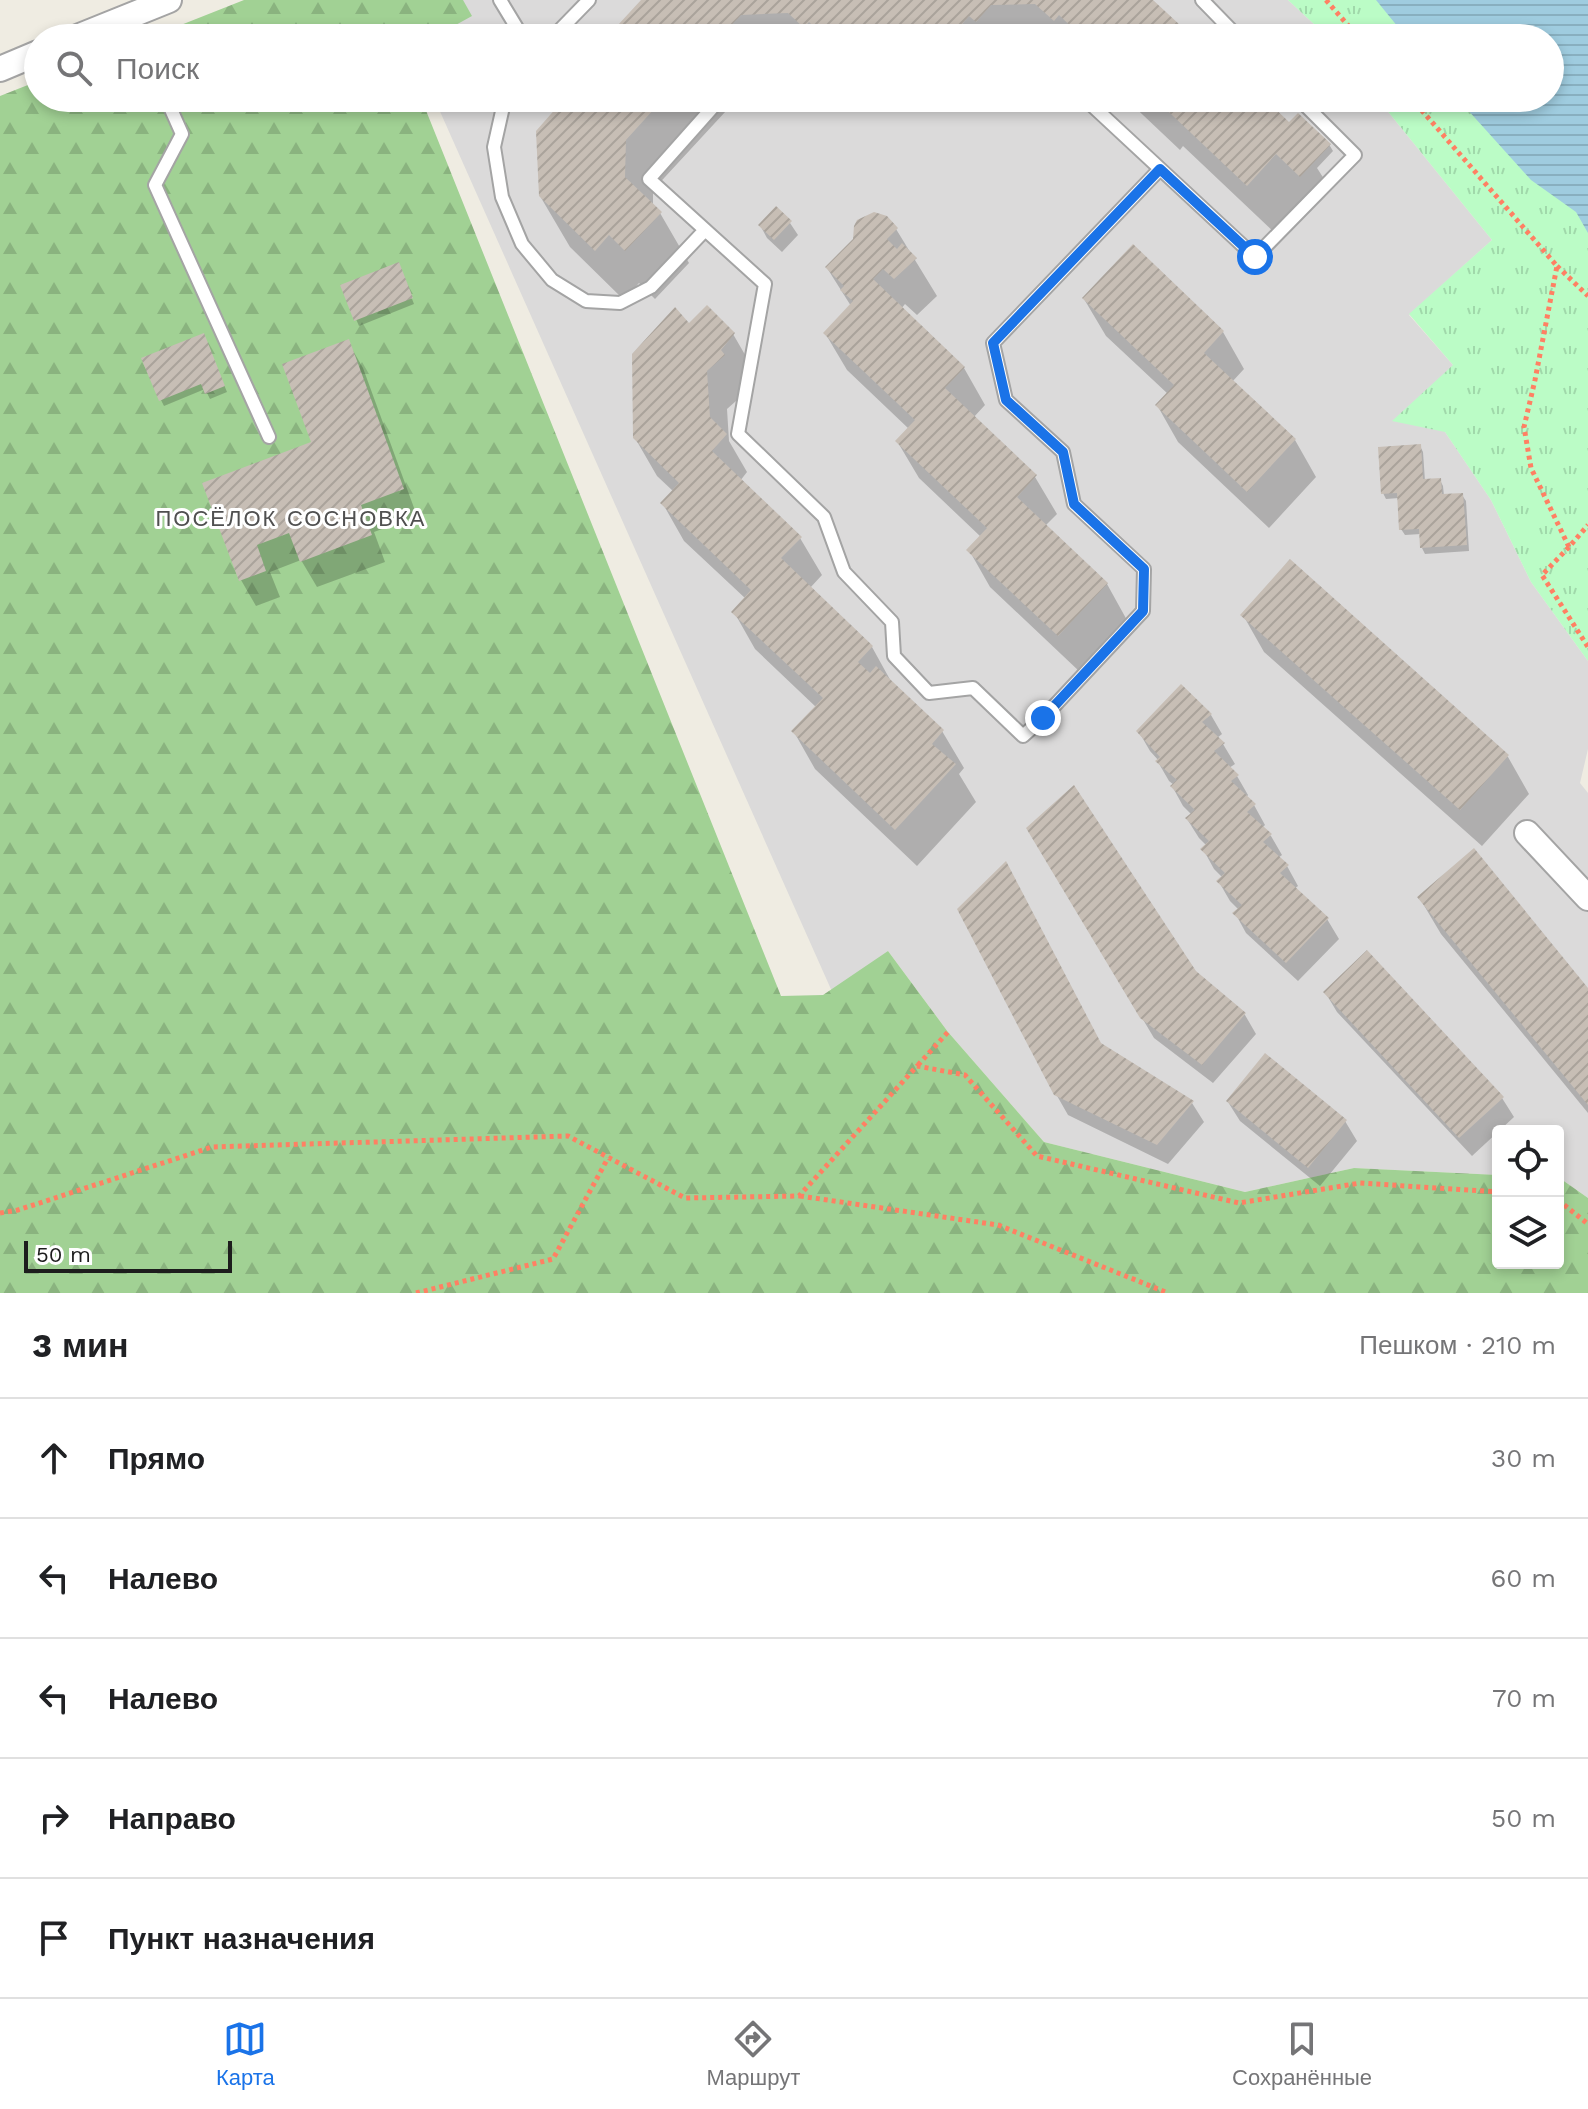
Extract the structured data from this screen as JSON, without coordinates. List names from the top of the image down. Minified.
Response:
{"districts":["ПОСЁЛОК СОСНОВКА"],"scale_bar":"50 m","page":{"search":"Поиск","scale":"50 m","heading":["3 мин","Пешком · 210 m"],"list":[["Прямо","30 m"],["Налево","60 m"],["Налево","70 m"],["Направо","50 m"],"Пункт назначения"],"nav":["Карта","Маршрут","Сохранённые"]}}
